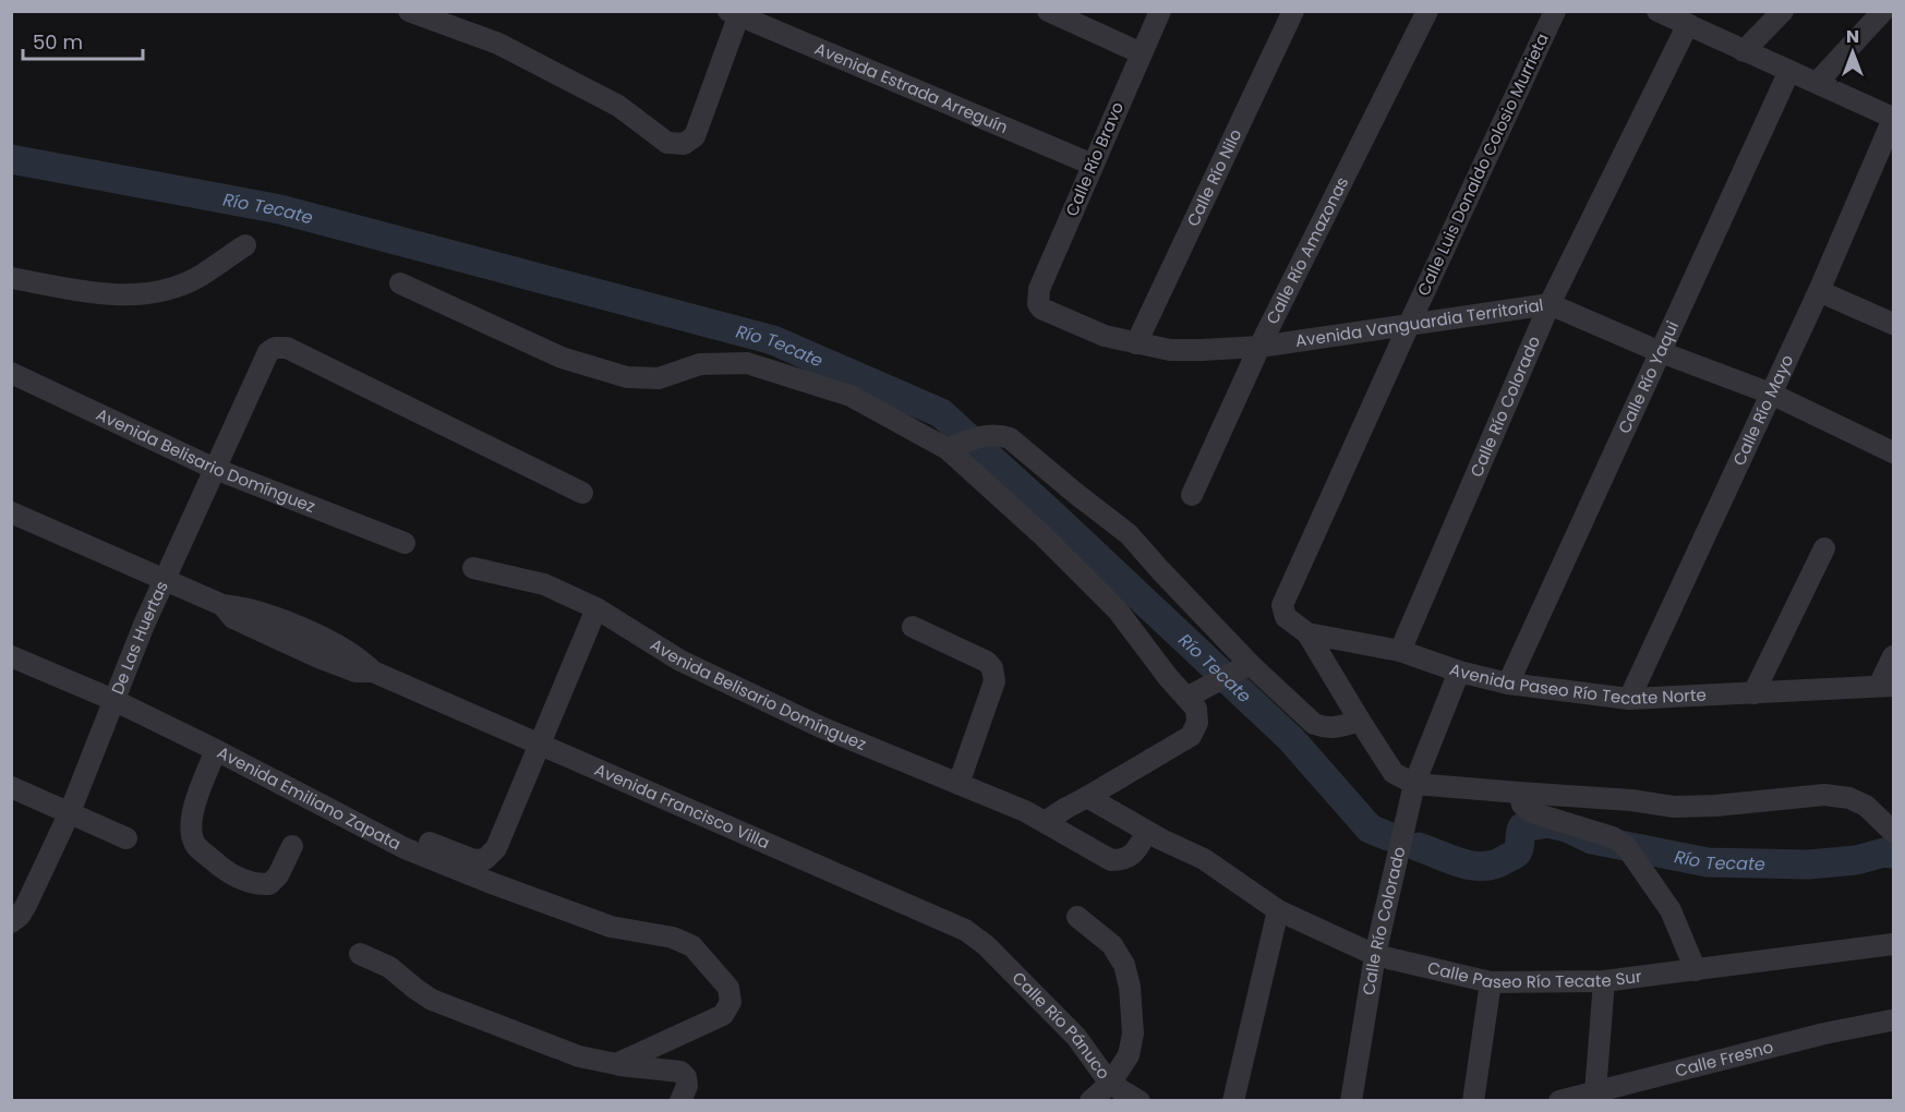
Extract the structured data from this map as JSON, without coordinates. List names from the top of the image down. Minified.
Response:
{"streets":{"street":["Avenida Estrada Arreguín","Calle Río Bravo","Calle Luis Donaldo Colosio Murrieta","Calle Río Nilo","Calle Río Amazonas","Avenida Vanguardia Territorial","Calle Río Yaqui","Calle Río Colorado","Calle Río Mayo","Avenida Belisario Domínguez","De Las Huertas","Avenida Paseo Río Tecate Norte","Avenida Emiliano Zapata","Avenida Francisco Villa","Calle Paseo Río Tecate Sur","Calle Río Pánuco","Calle Fresno"]},"crossings":[["Avenida Estrada Arreguín","Calle Río Bravo"],["Calle Río Bravo","Avenida Vanguardia Territorial"],["Calle Luis Donaldo Colosio Murrieta","Avenida Vanguardia Territorial"],["Calle Luis Donaldo Colosio Murrieta","Avenida Paseo Río Tecate Norte"],["Calle Río Nilo","Avenida Vanguardia Territorial"],["Calle Río Amazonas","Avenida Vanguardia Territorial"],["Avenida Vanguardia Territorial","Calle Río Yaqui"],["Avenida Vanguardia Territorial","Calle Río Colorado"],["Avenida Vanguardia Territorial","Calle Río Mayo"],["Calle Río Yaqui","Avenida Paseo Río Tecate Norte"],["Calle Río Colorado","Avenida Paseo Río Tecate Norte"],["Calle Río Colorado","Calle Paseo Río Tecate Sur"],["Calle Río Mayo","Avenida Paseo Río Tecate Norte"],["Avenida Belisario Domínguez","De Las Huertas"],["Avenida Belisario Domínguez","Calle Paseo Río Tecate Sur"],["De Las Huertas","Avenida Emiliano Zapata"],["De Las Huertas","Avenida Francisco Villa"],["Avenida Francisco Villa","Calle Río Pánuco"]],"water":["Río Tecate"],"scale_bar":"50 m","north":"top"}
